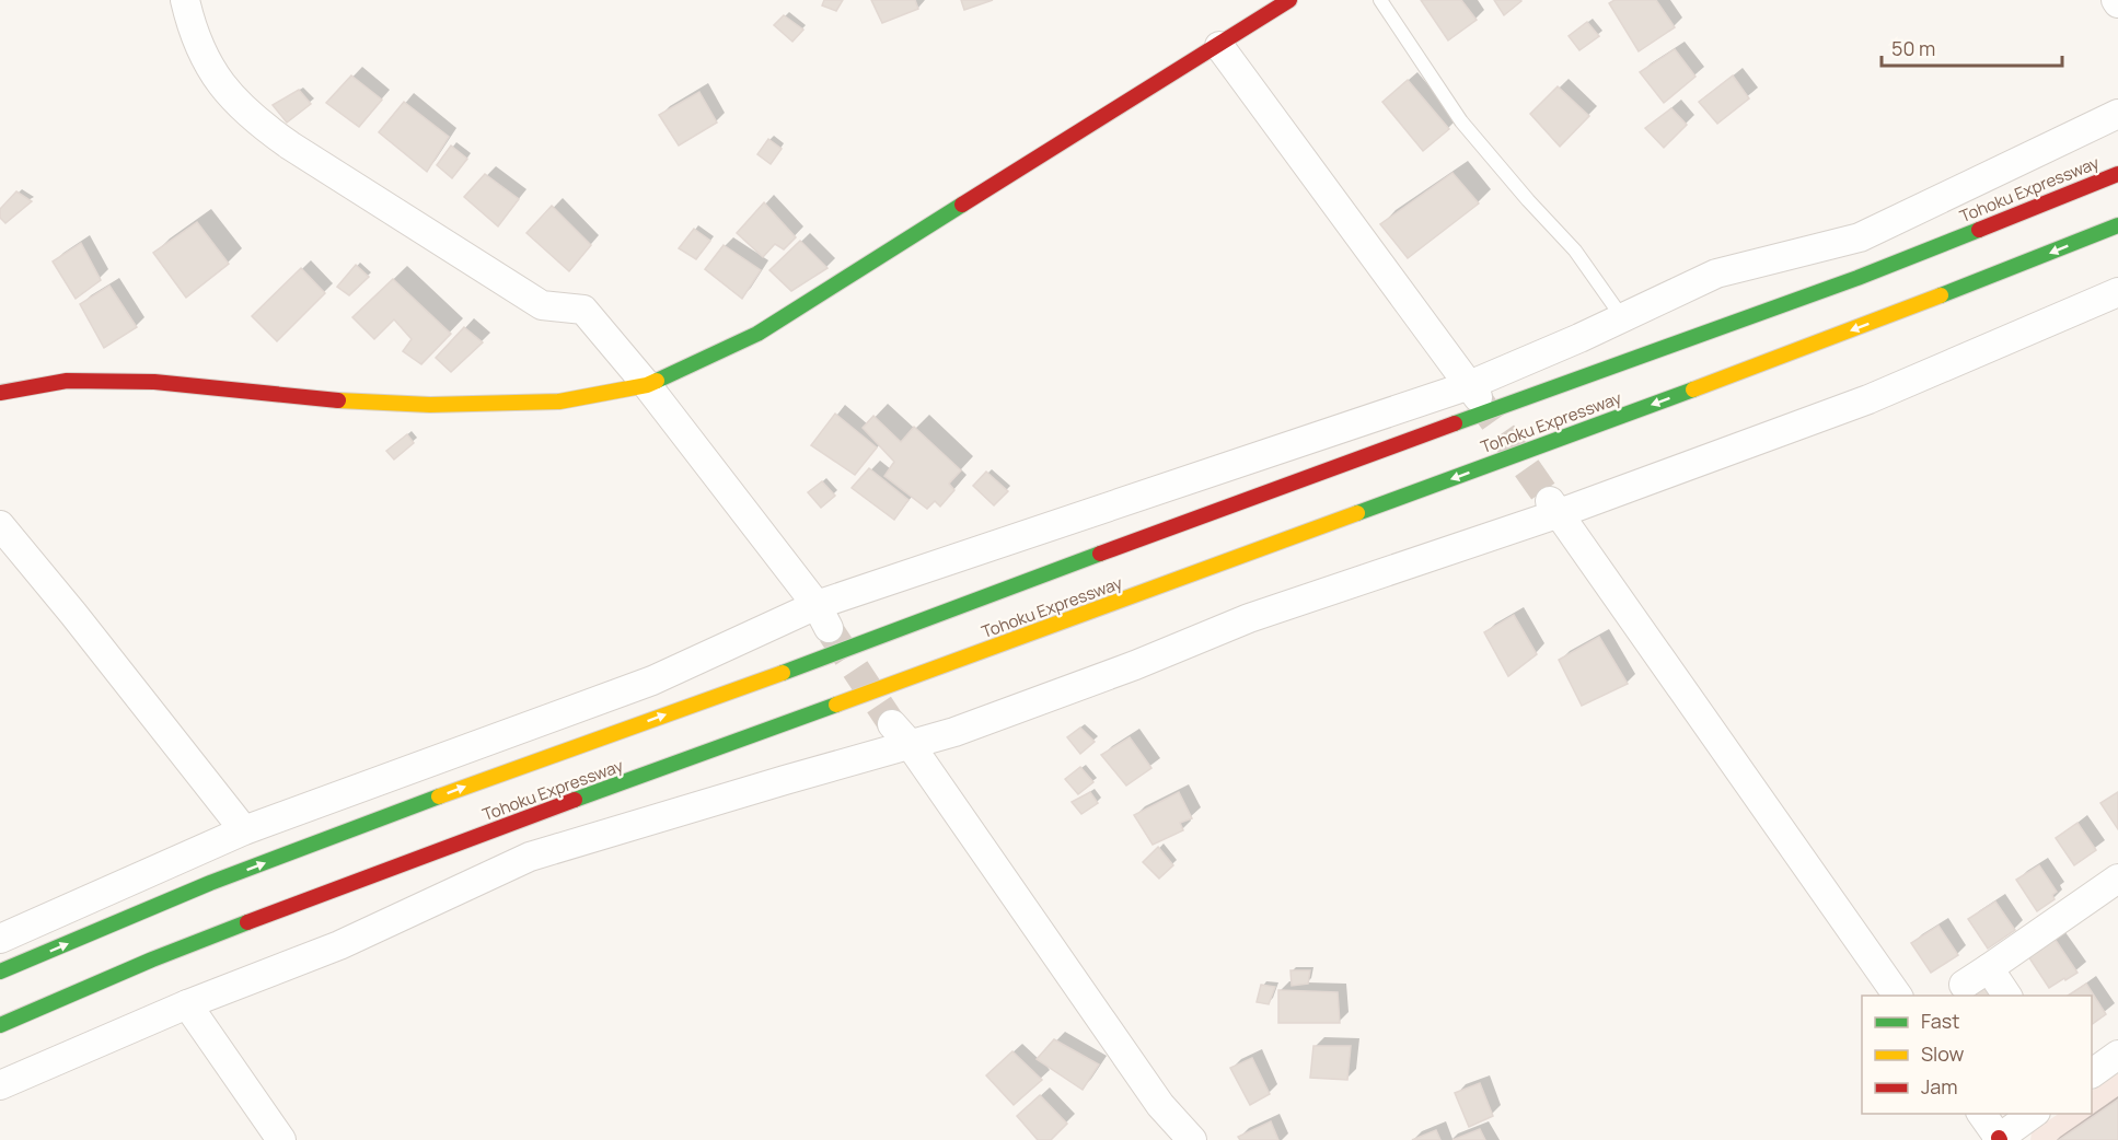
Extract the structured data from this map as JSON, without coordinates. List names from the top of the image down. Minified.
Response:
{"streets":{"main road":["Tohoku Expressway"]},"legend":["Fast","Slow","Jam"],"scale_bar":"50 m"}
